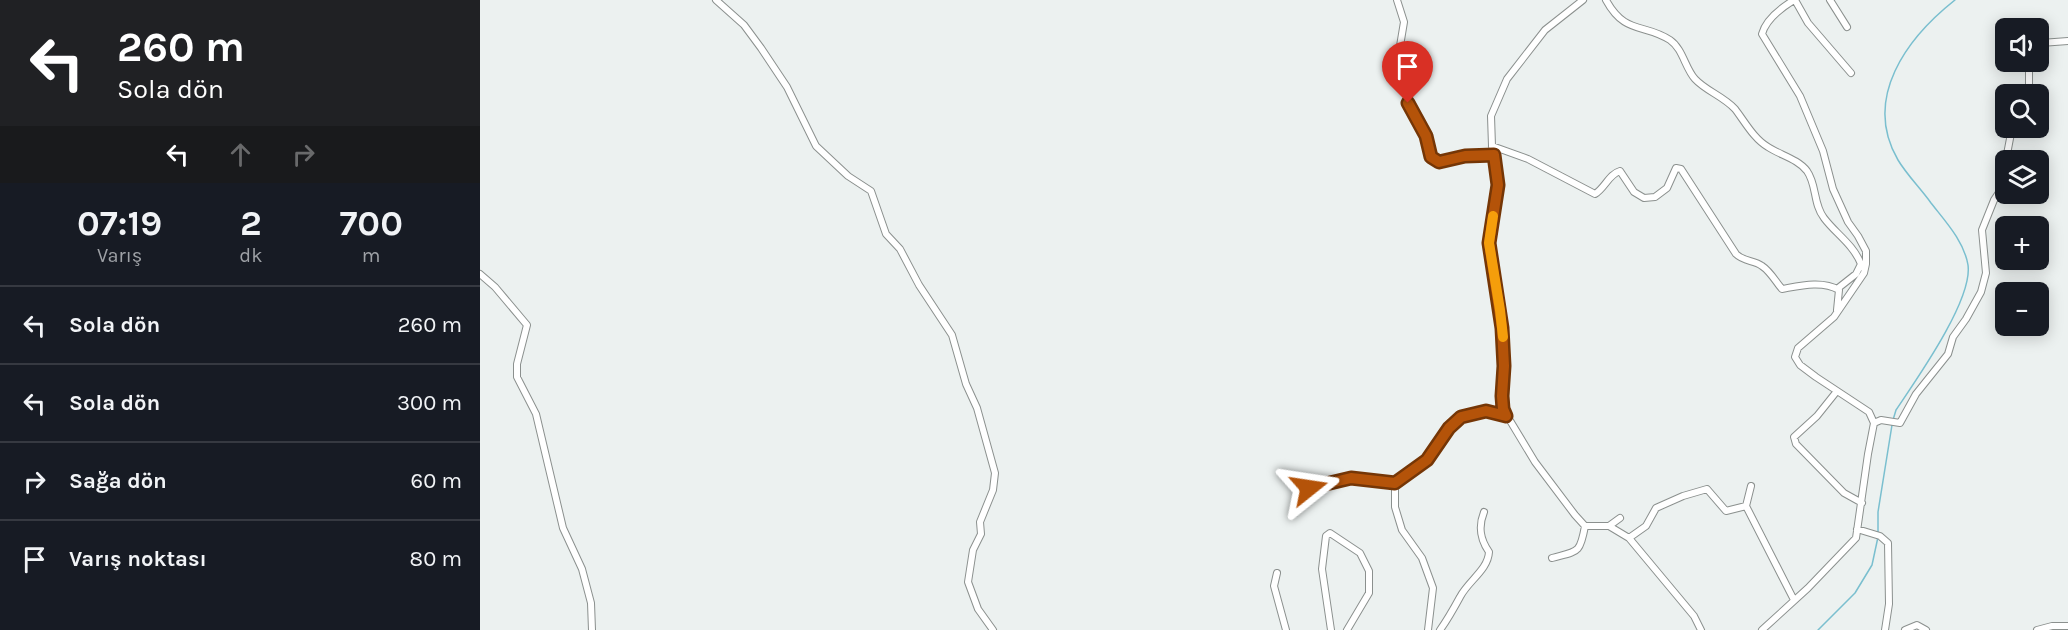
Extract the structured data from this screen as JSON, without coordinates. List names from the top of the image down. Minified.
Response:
{"page":{"turn":["260 m","Sola dön"],"map_buttons":["+","−"],"eta":["07:19","Varış","2","dk","700","m"],"list":[{"name":"Sola dön","value":"260 m"},{"name":"Sola dön","value":"300 m"},{"name":"Sağa dön","value":"60 m"},{"name":"Varış noktası","value":"80 m"}]}}
